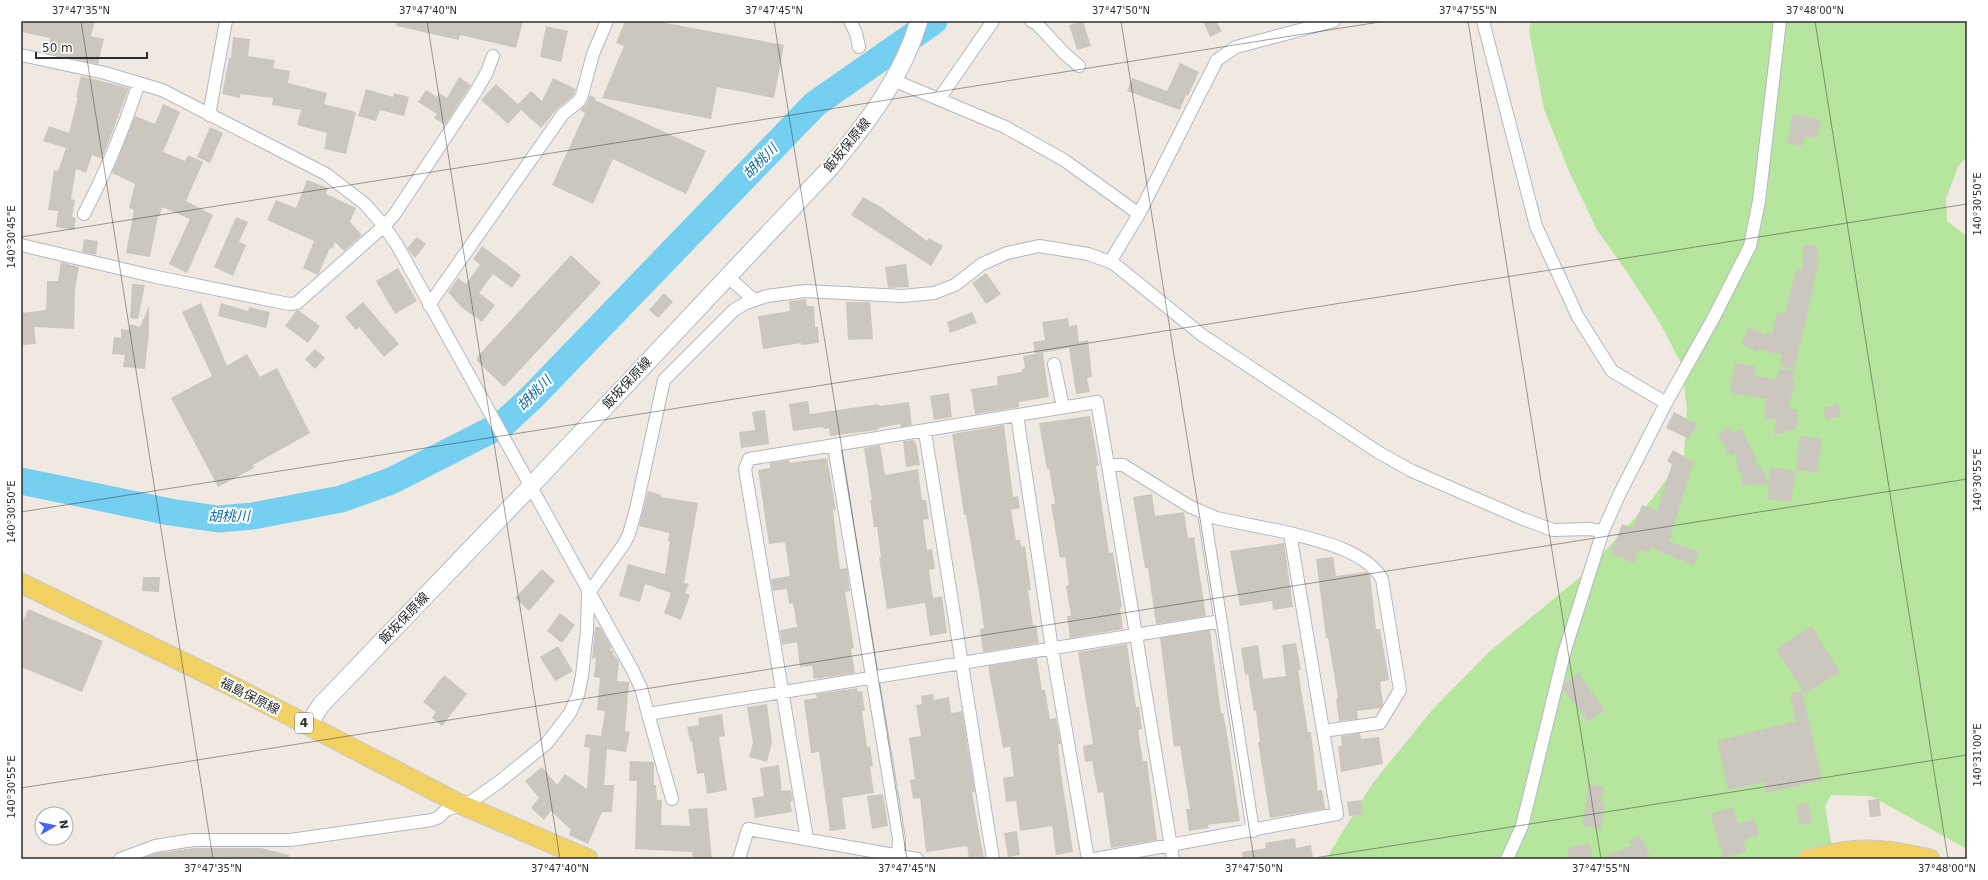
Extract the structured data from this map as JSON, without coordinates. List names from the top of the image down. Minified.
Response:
{"streets":{"main road":["飯坂保原線","福島保原線","4"]},"crossings":[["飯坂保原線","福島保原線"]],"water":["胡桃川"],"scale_bar":"50 m","north":"right","coordinates":["37°47'35\"N","37°47'40\"N","37°47'45\"N","37°47'50\"N","37°47'55\"N","37°48'00\"N","140°30'50\"E","140°30'45\"E","140°30'55\"E","140°31'00\"E"]}
